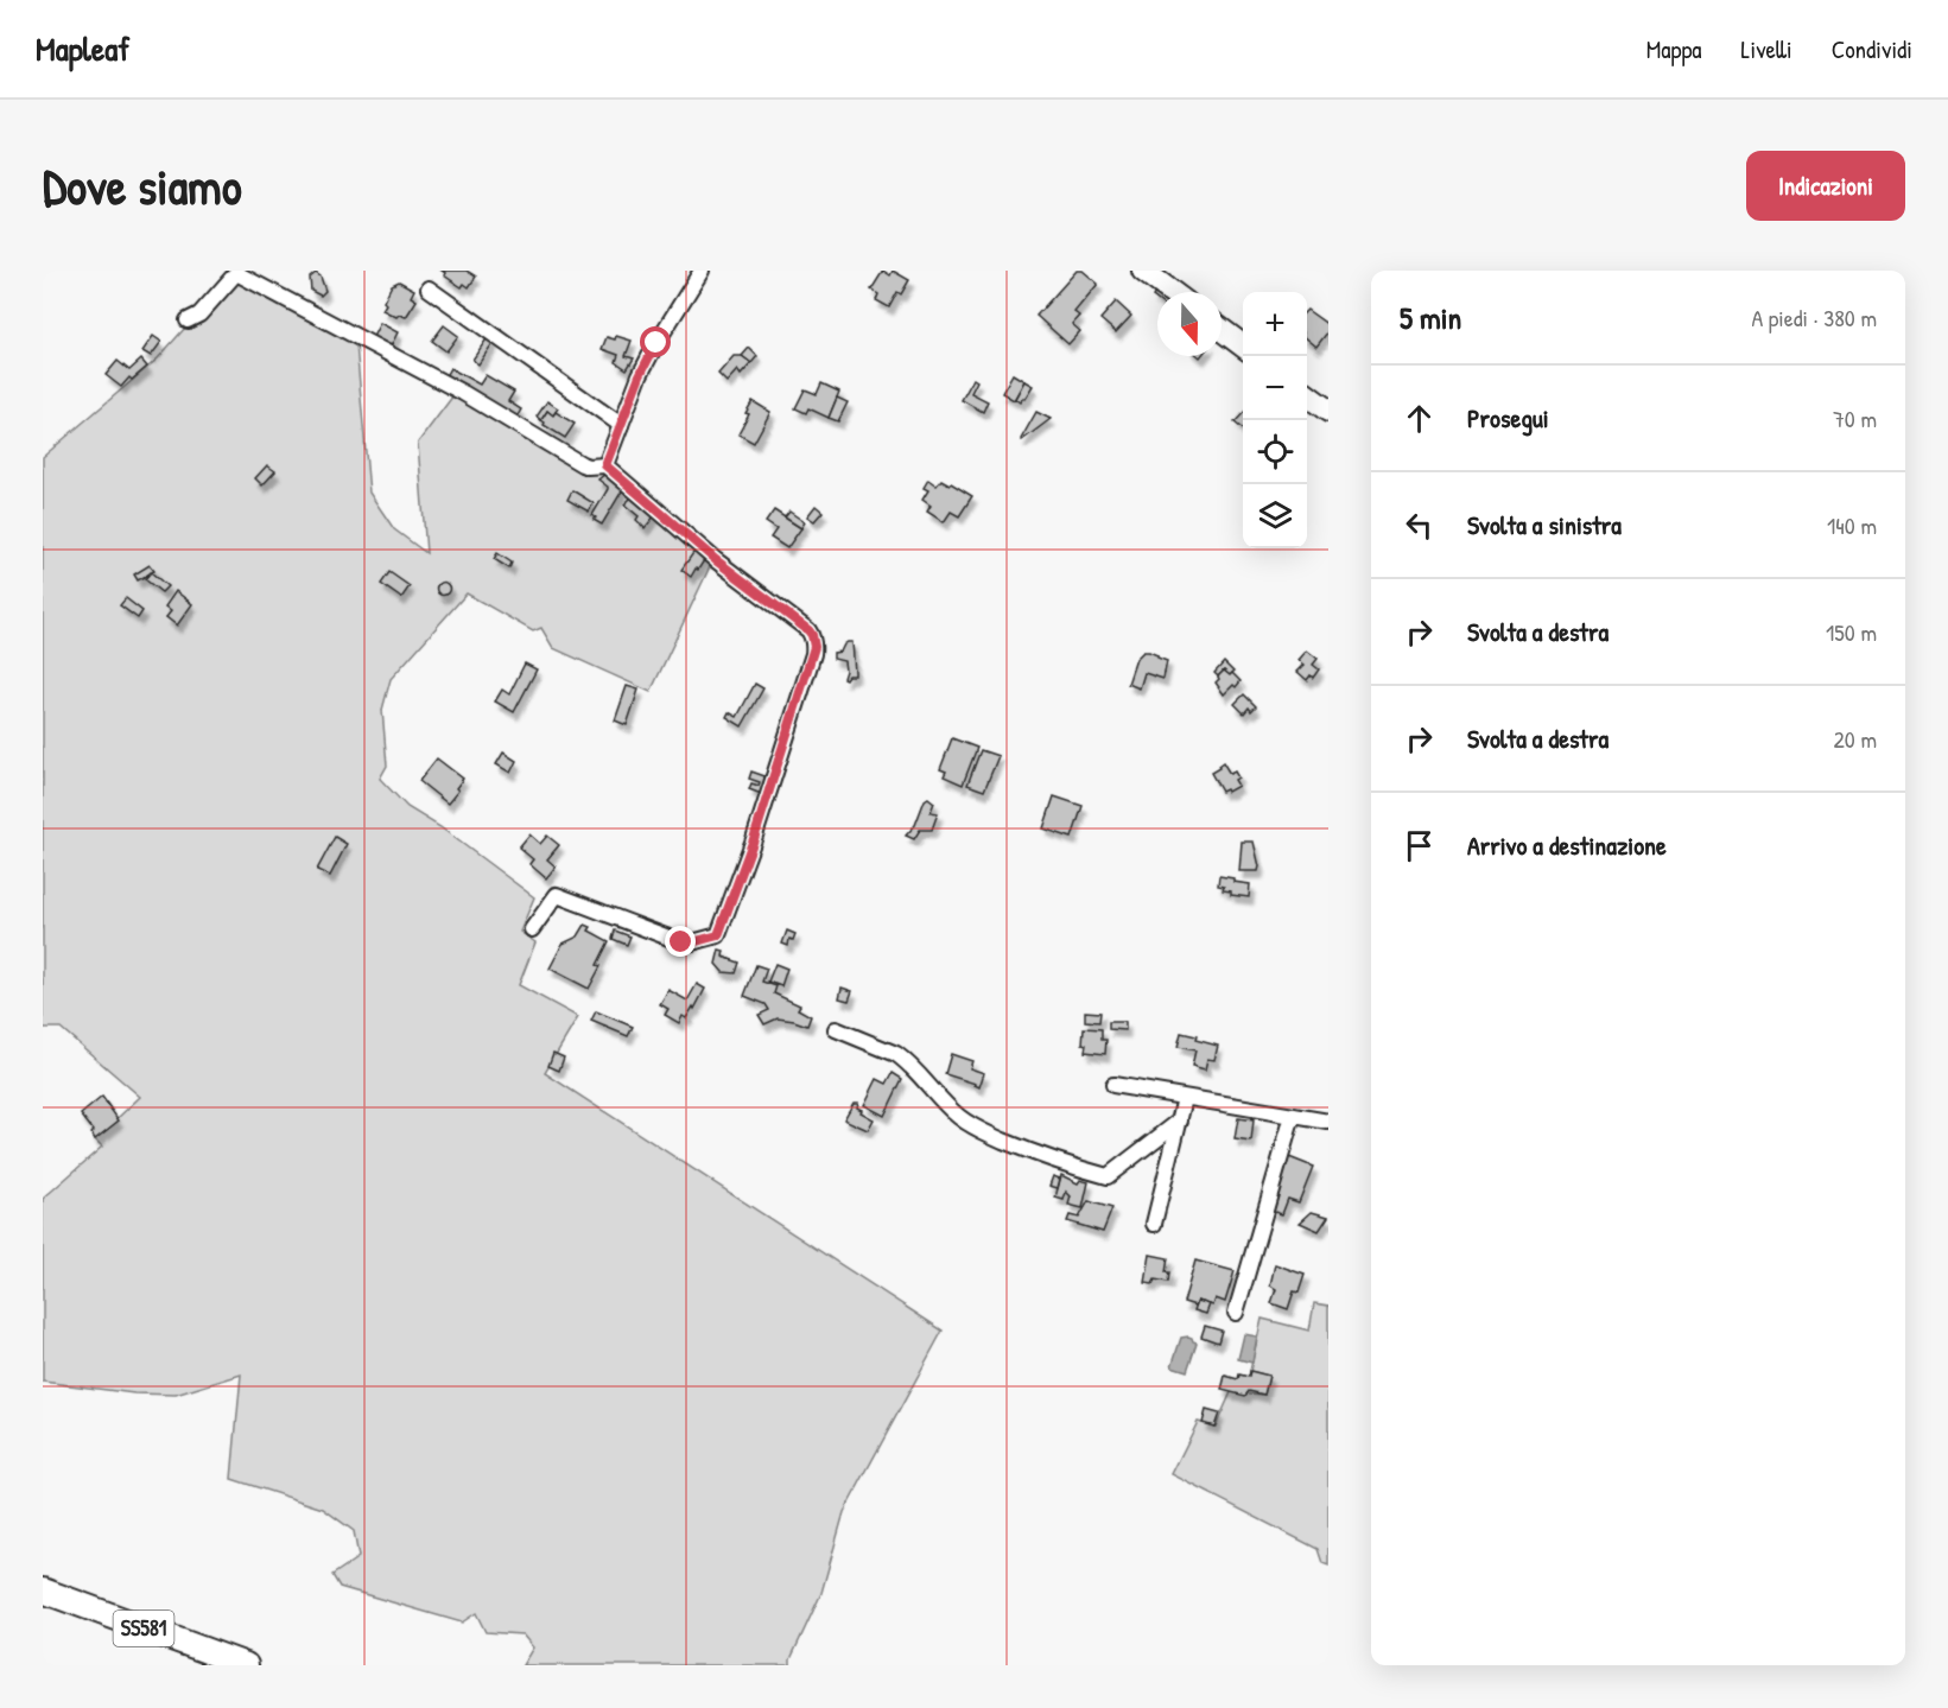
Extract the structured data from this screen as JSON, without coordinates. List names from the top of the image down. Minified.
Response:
{"streets":{"main road":["SS581"]},"north":"bottom","page":{"header":"Mapleaf","nav":["Mappa","Livelli","Condividi"],"buttons":"Indicazioni","title":"Dove siamo","heading":["5 min","A piedi · 380 m"],"map_buttons":["+","−"],"list":[["Prosegui","70 m"],["Svolta a sinistra","140 m"],["Svolta a destra","150 m"],["Svolta a destra","20 m"],"Arrivo a destinazione"]}}
